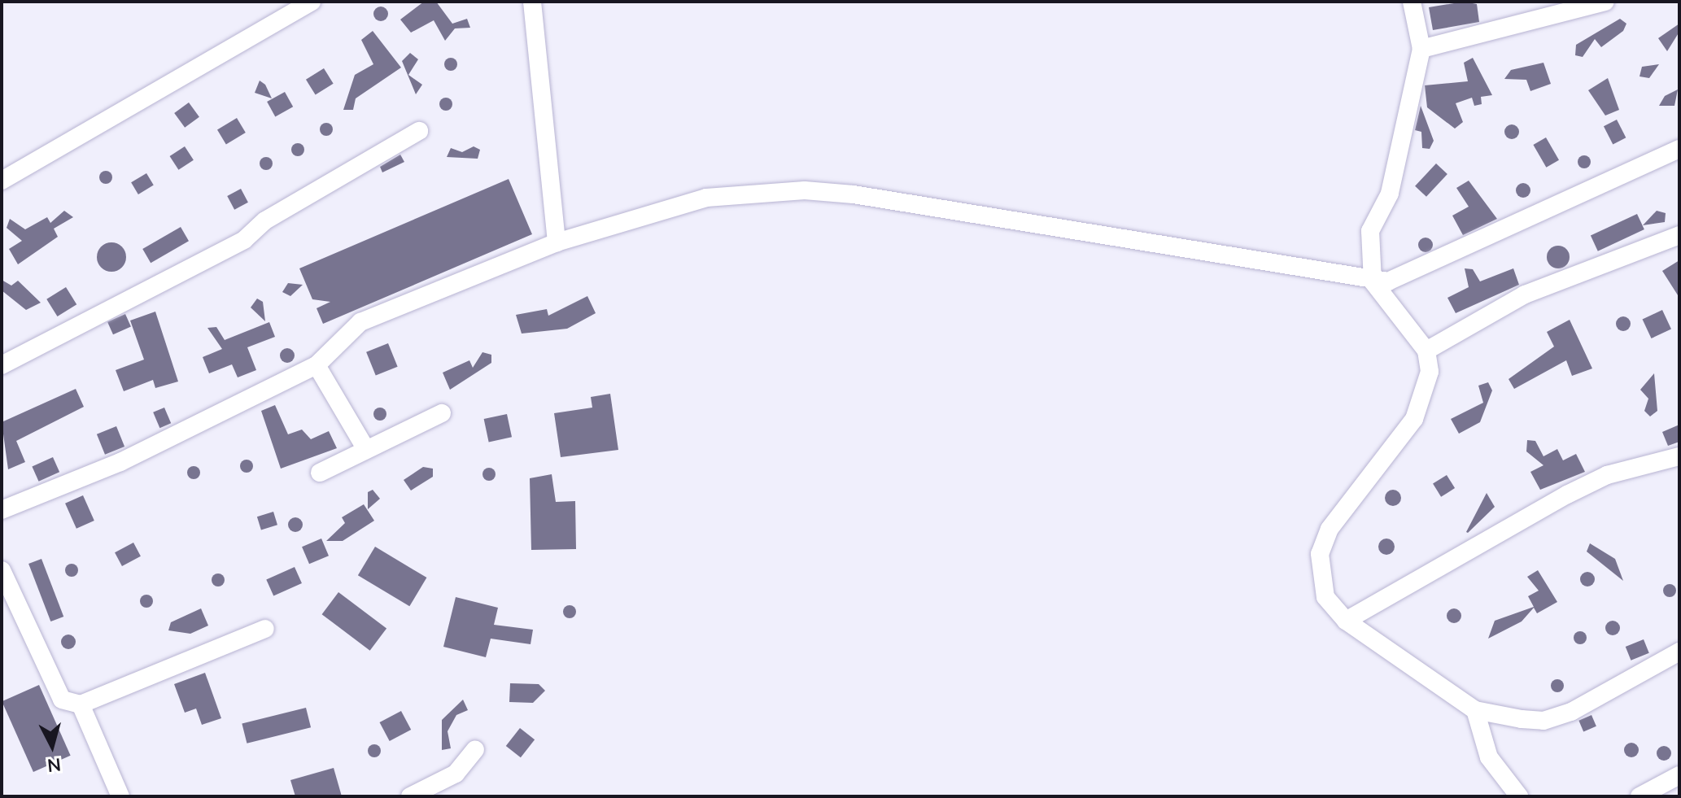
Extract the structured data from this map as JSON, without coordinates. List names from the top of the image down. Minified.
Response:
{"north":"bottom"}
